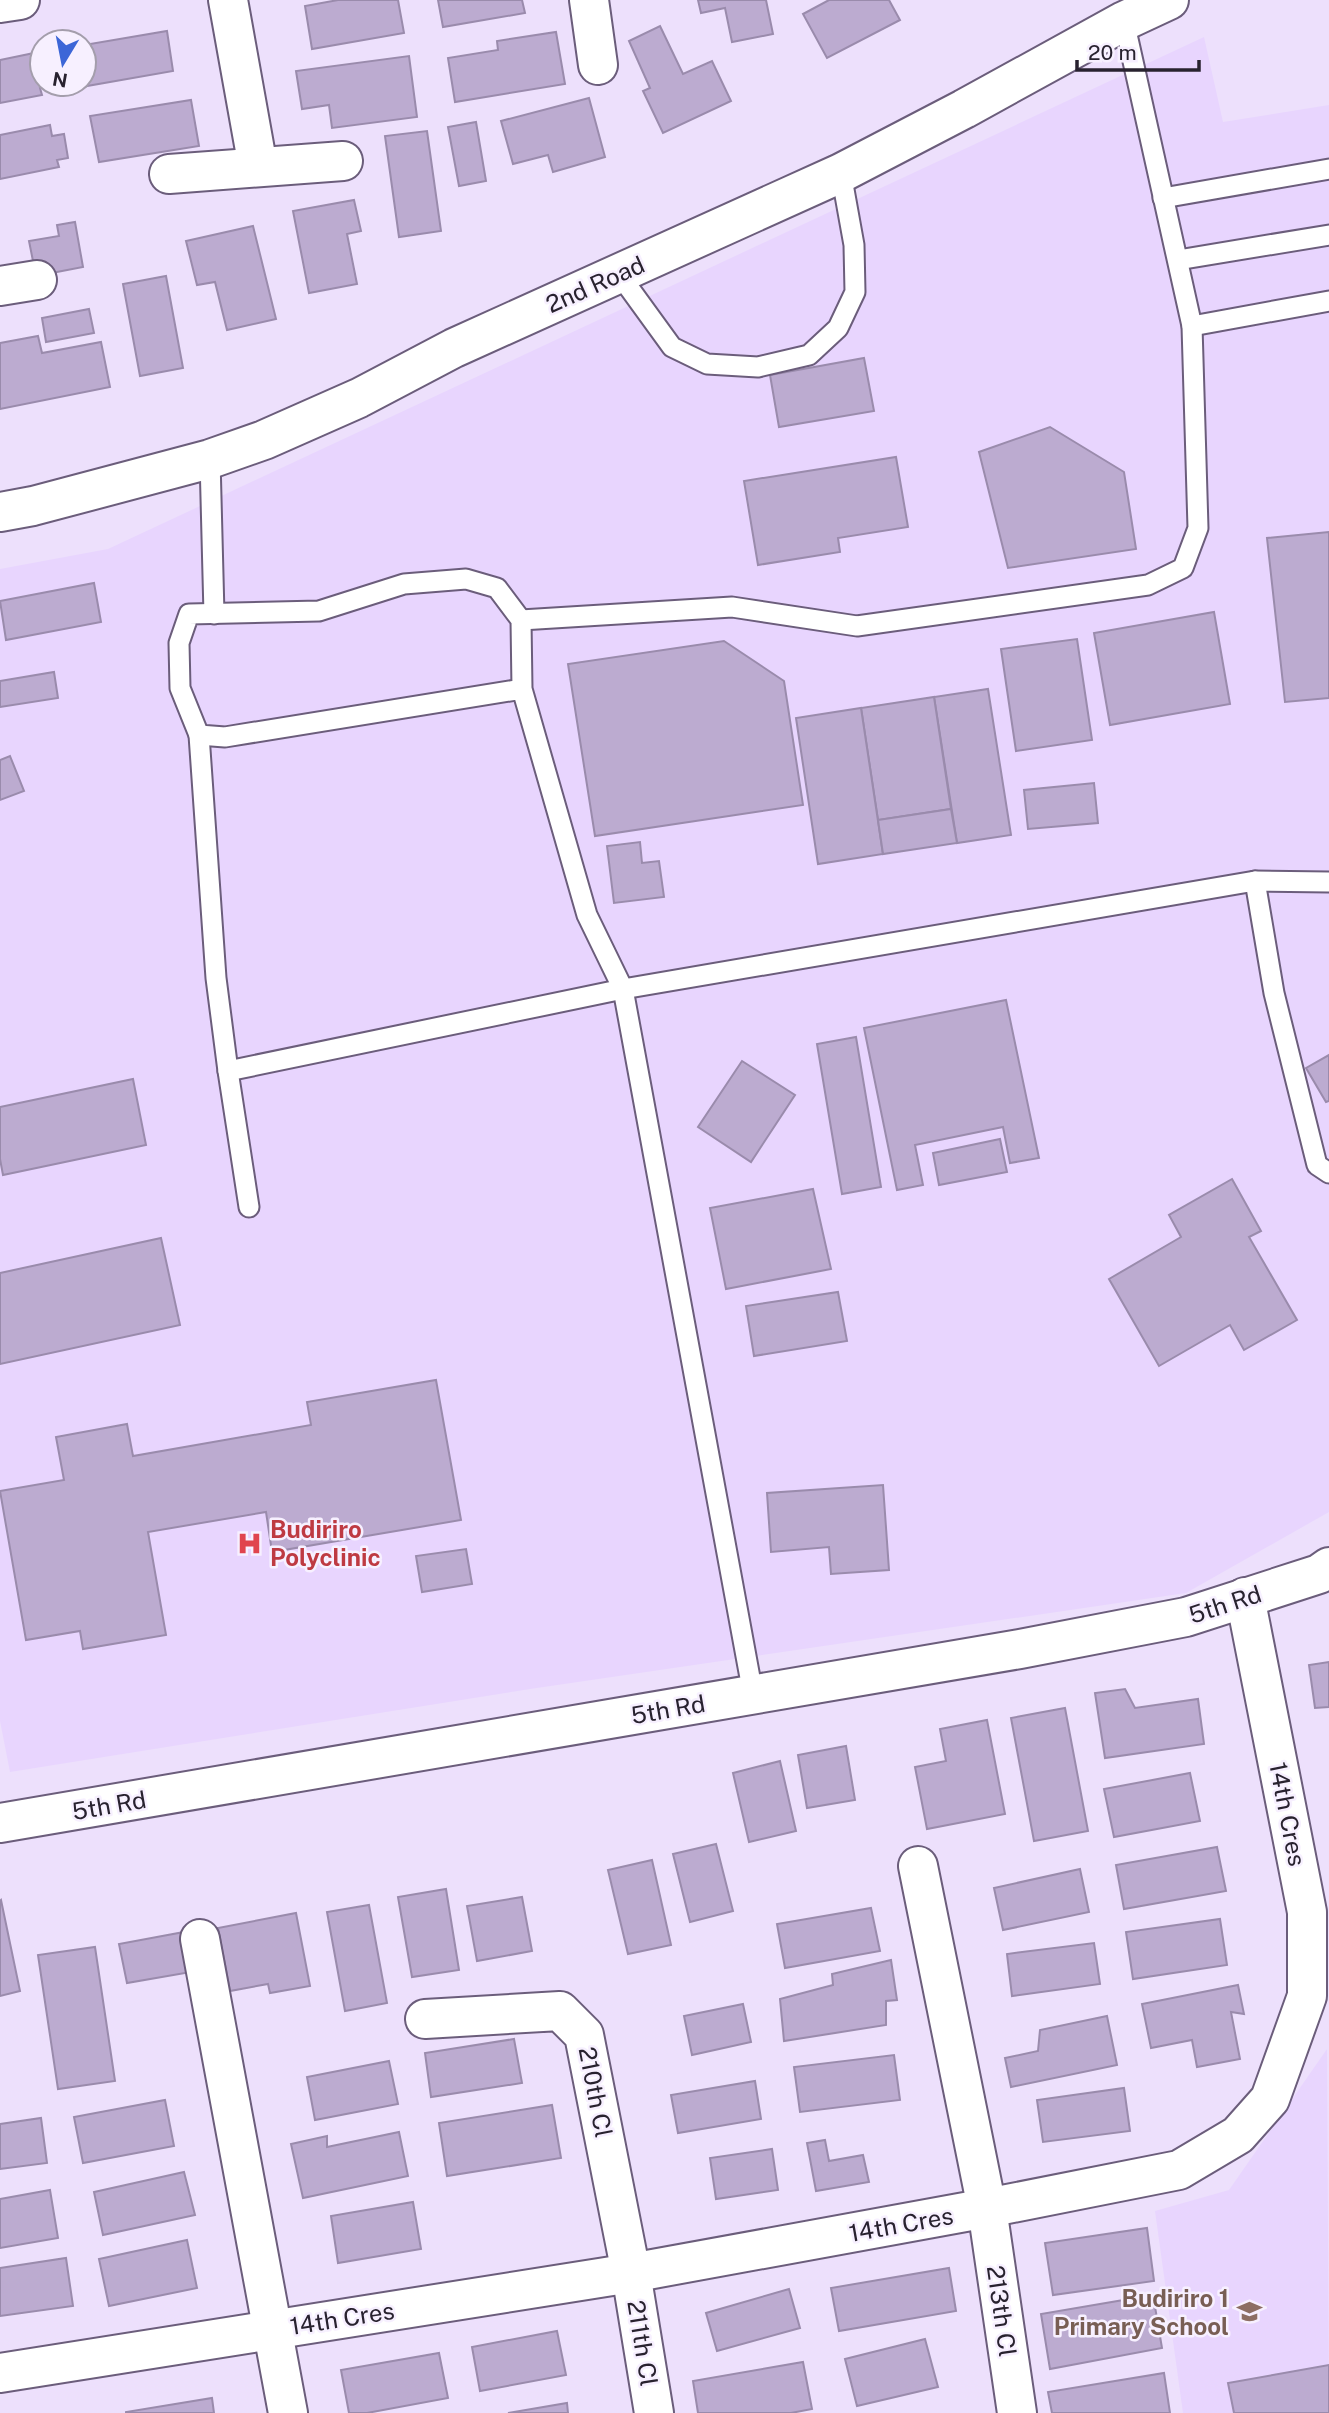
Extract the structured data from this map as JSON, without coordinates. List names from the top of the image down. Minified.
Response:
{"streets":{"street":["2nd Road","5th Rd","14th Cres","210th Cl","213th Cl","211th Cl"]},"crossings":[["5th Rd","14th Cres"],["14th Cres","210th Cl"],["14th Cres","213th Cl"],["14th Cres","211th Cl"],["210th Cl","211th Cl"]],"places":{"hospital":["Budiriro Polyclinic"],"school or university":["Budiriro 1 Primary School"]},"scale_bar":"20 m","north":"bottom"}
